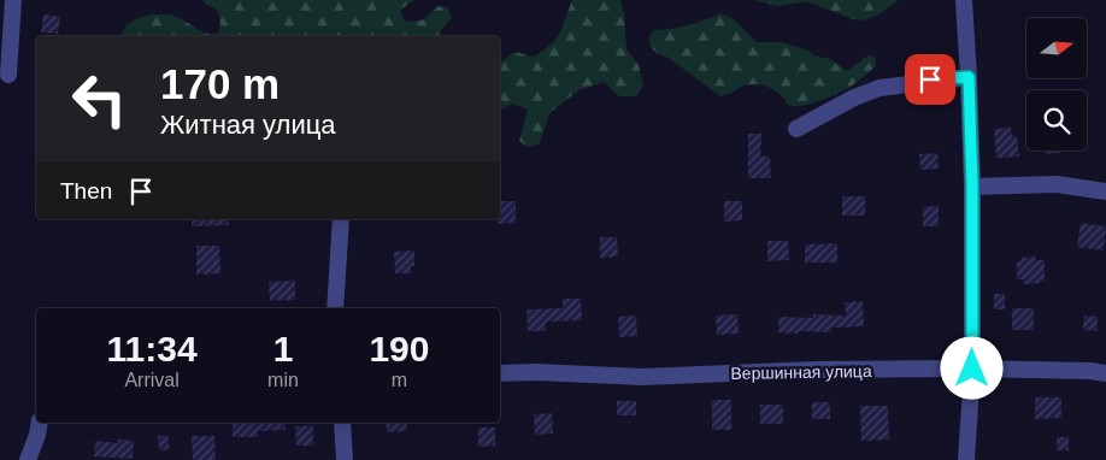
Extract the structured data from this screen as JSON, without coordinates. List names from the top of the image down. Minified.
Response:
{"streets":{"street":["Вершинная улица"]},"north":"right","page":{"turn":["170 m","Житная улица"],"then":"Then","eta":["11:34","Arrival","1","min","190","m"]}}
